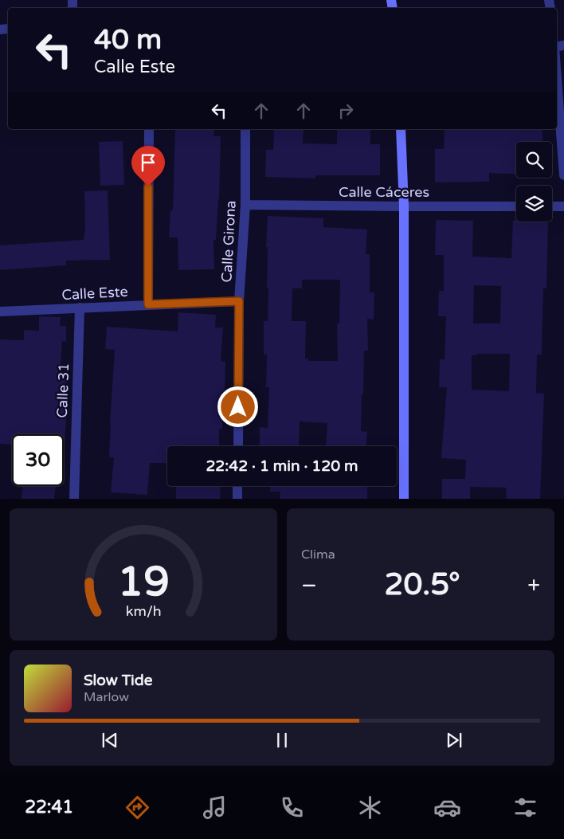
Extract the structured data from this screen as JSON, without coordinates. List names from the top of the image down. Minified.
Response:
{"streets":{"street":["Calle Cáceres","Calle Girona","Calle Este","Calle 31"]},"crossings":[["Calle Cáceres","Calle Girona"],["Calle Girona","Calle Este"],["Calle Este","Calle 31"]],"page":{"turn":["40 m","Calle Este"],"limit":"30","trip":"22:42 · 1 min · 120 m","tile":"Clima","heat":["−","20.5°","+"],"song":["Slow Tide","Marlow"],"tabs":"22:41","gauge":["19","km/h"]}}
